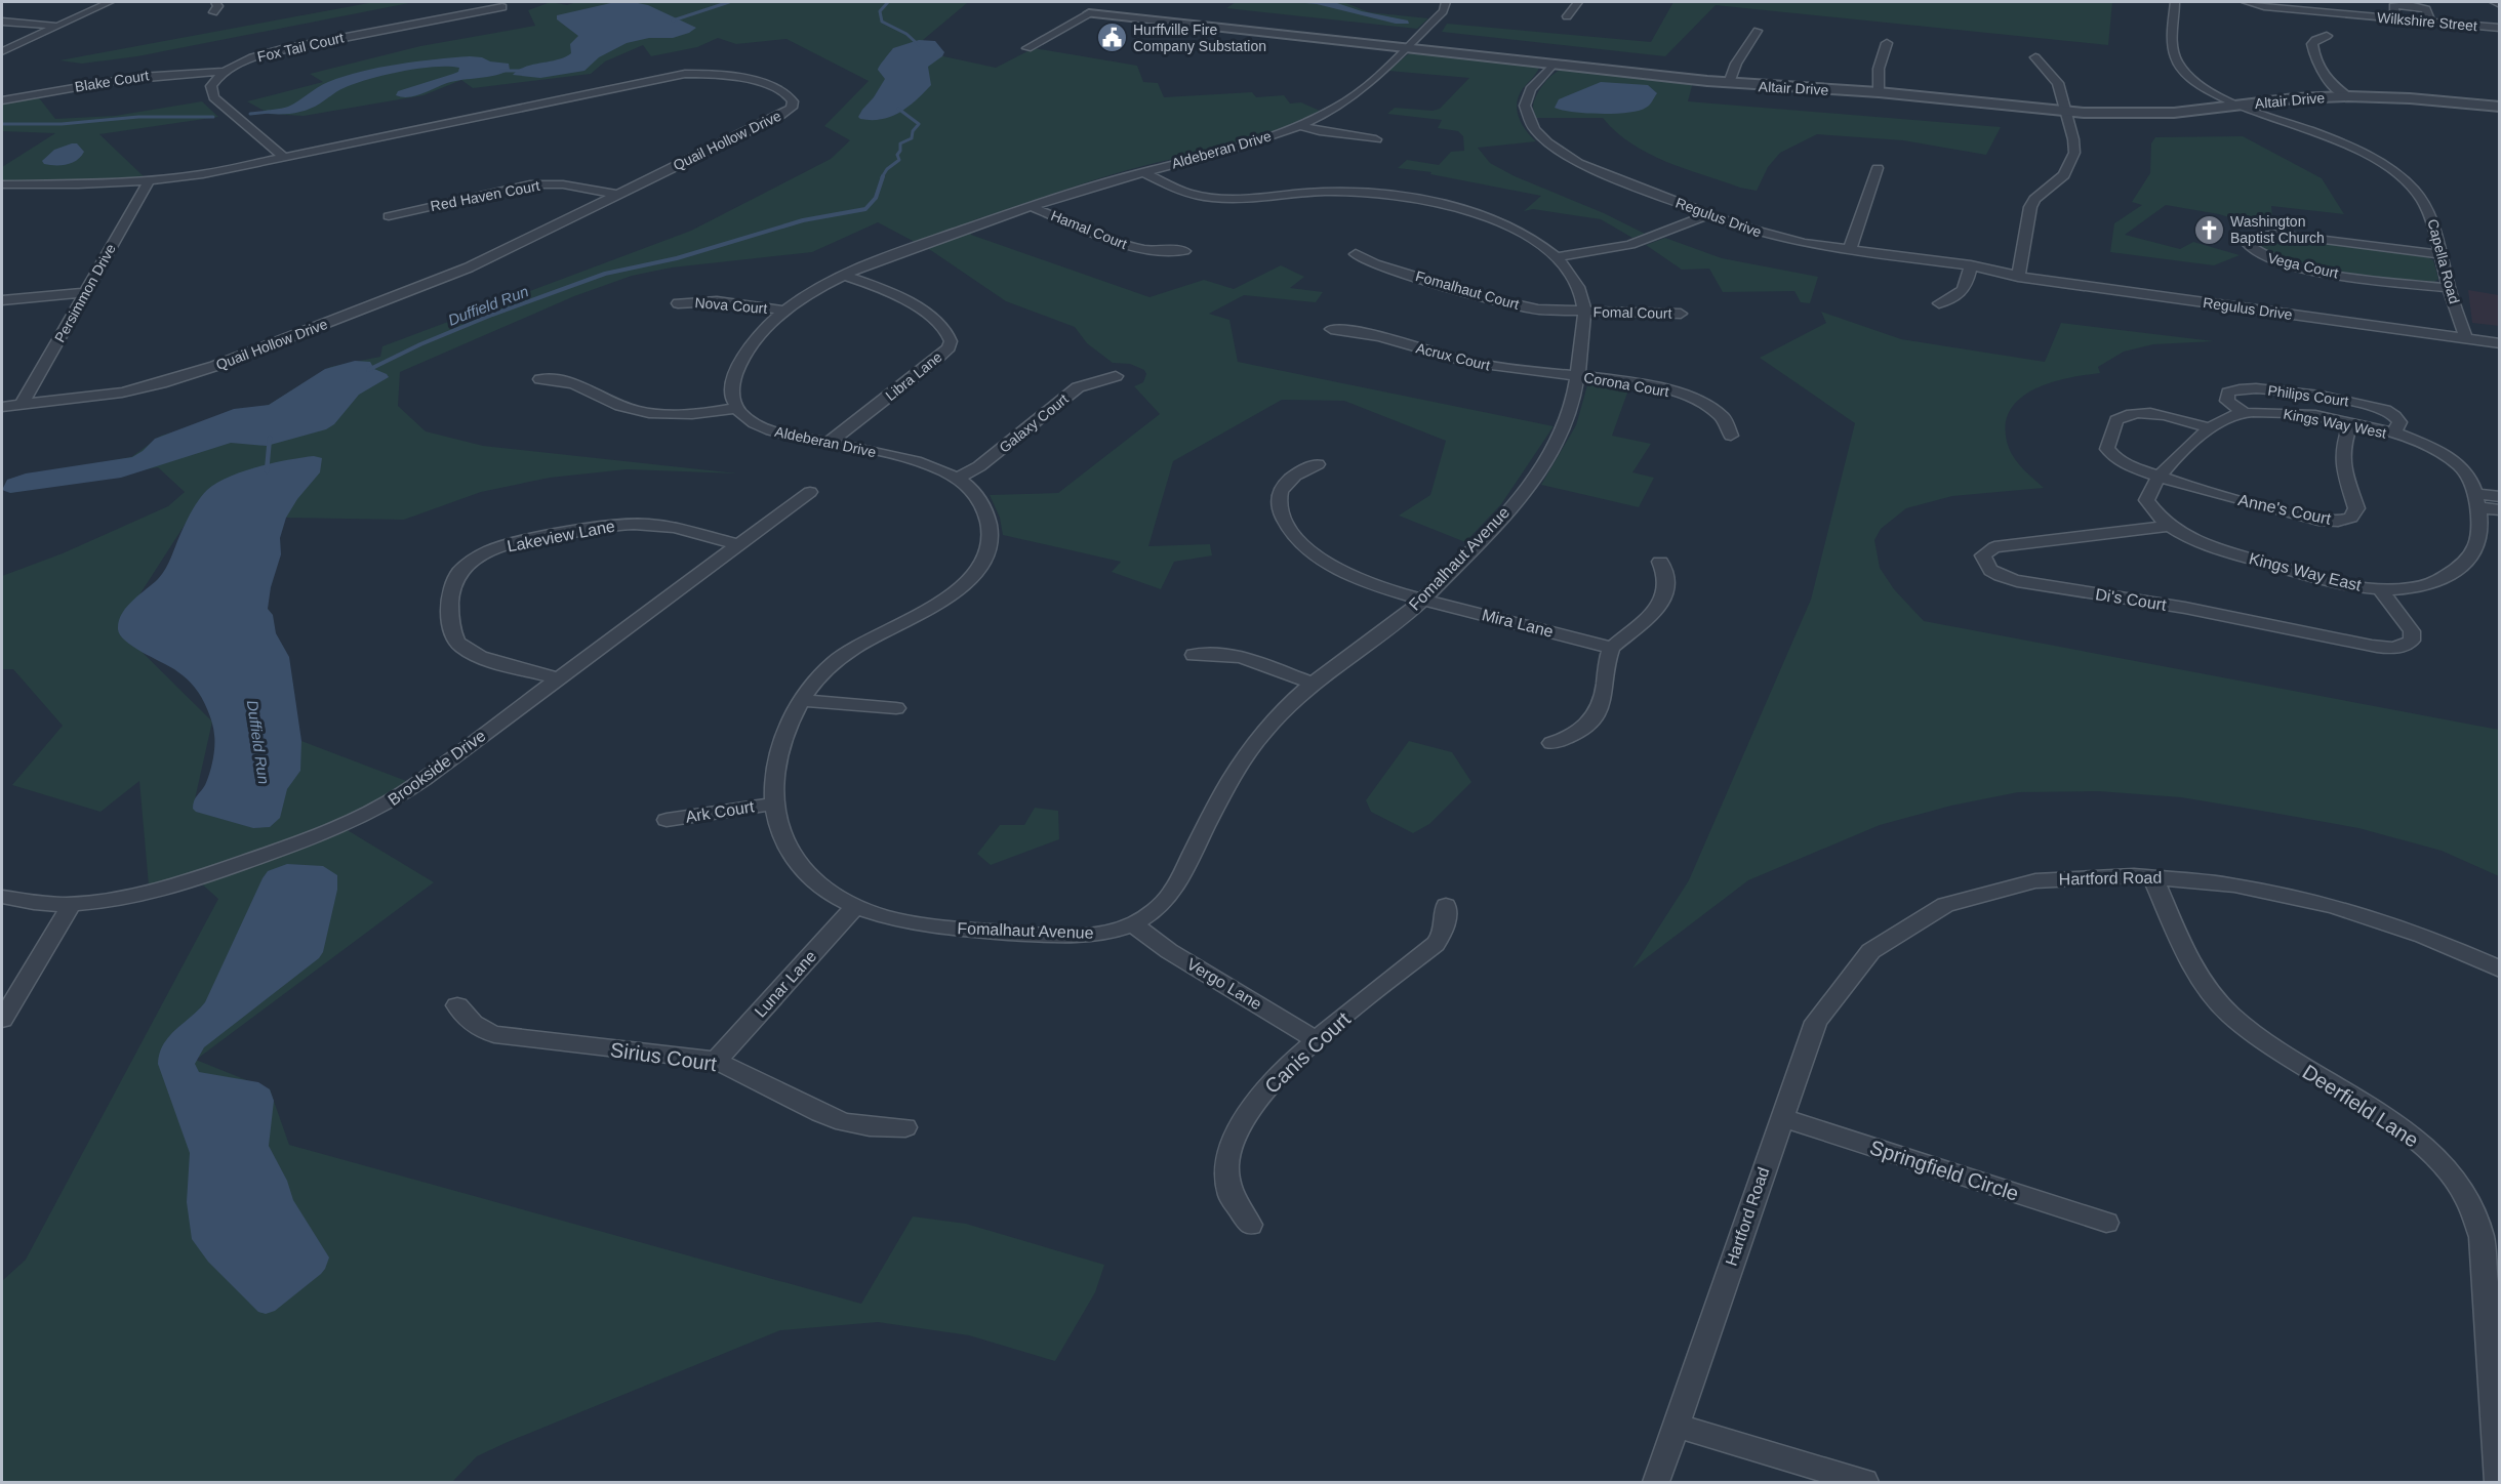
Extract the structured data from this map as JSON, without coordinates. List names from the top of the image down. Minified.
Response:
{"streets":{"street":["Wilkshire Street","Fox Tail Court","Blake Court","Altair Drive","Quail Hollow Drive","Aldeberan Drive","Red Haven Court","Regulus Drive","Hamal Court","Capella Road","Vega Court","Fomalhaut Court","Persimmon Drive","Nova Court","Fomal Court","Acrux Court","Libra Lane","Corona Court","Philips Court","Galaxy Court","Kings Way West","Anne's Court","Lakeview Lane","Fomalhaut Avenue","Kings Way East","Di's Court","Mira Lane","Brookside Drive","Ark Court","Hartford Road","Lunar Lane","Vergo Lane","Canis Court","Sirius Court","Deerfield Lane","Springfield Circle"]},"crossings":[["Fox Tail Court","Blake Court"],["Altair Drive","Aldeberan Drive"],["Altair Drive","Regulus Drive"],["Altair Drive","Capella Road"],["Quail Hollow Drive","Red Haven Court"],["Quail Hollow Drive","Persimmon Drive"],["Aldeberan Drive","Hamal Court"],["Aldeberan Drive","Nova Court"],["Aldeberan Drive","Libra Lane"],["Aldeberan Drive","Galaxy Court"],["Aldeberan Drive","Fomalhaut Avenue"],["Aldeberan Drive","Ark Court"],["Aldeberan Drive","Lunar Lane"],["Regulus Drive","Capella Road"],["Capella Road","Vega Court"],["Fomalhaut Court","Fomal Court"],["Fomalhaut Court","Fomalhaut Avenue"],["Fomal Court","Fomalhaut Avenue"],["Acrux Court","Corona Court"],["Acrux Court","Fomalhaut Avenue"],["Corona Court","Fomalhaut Avenue"],["Philips Court","Kings Way West"],["Kings Way West","Anne's Court"],["Kings Way West","Kings Way East"],["Anne's Court","Kings Way East"],["Lakeview Lane","Brookside Drive"],["Fomalhaut Avenue","Mira Lane"],["Fomalhaut Avenue","Lunar Lane"],["Fomalhaut Avenue","Vergo Lane"],["Kings Way East","Di's Court"],["Hartford Road","Deerfield Lane"],["Hartford Road","Springfield Circle"],["Lunar Lane","Sirius Court"],["Vergo Lane","Canis Court"]],"water":["Duffield Run"],"places":{"public building":["Hurffville Fire Company Substation"],"church":["Washington Baptist Church"]}}
